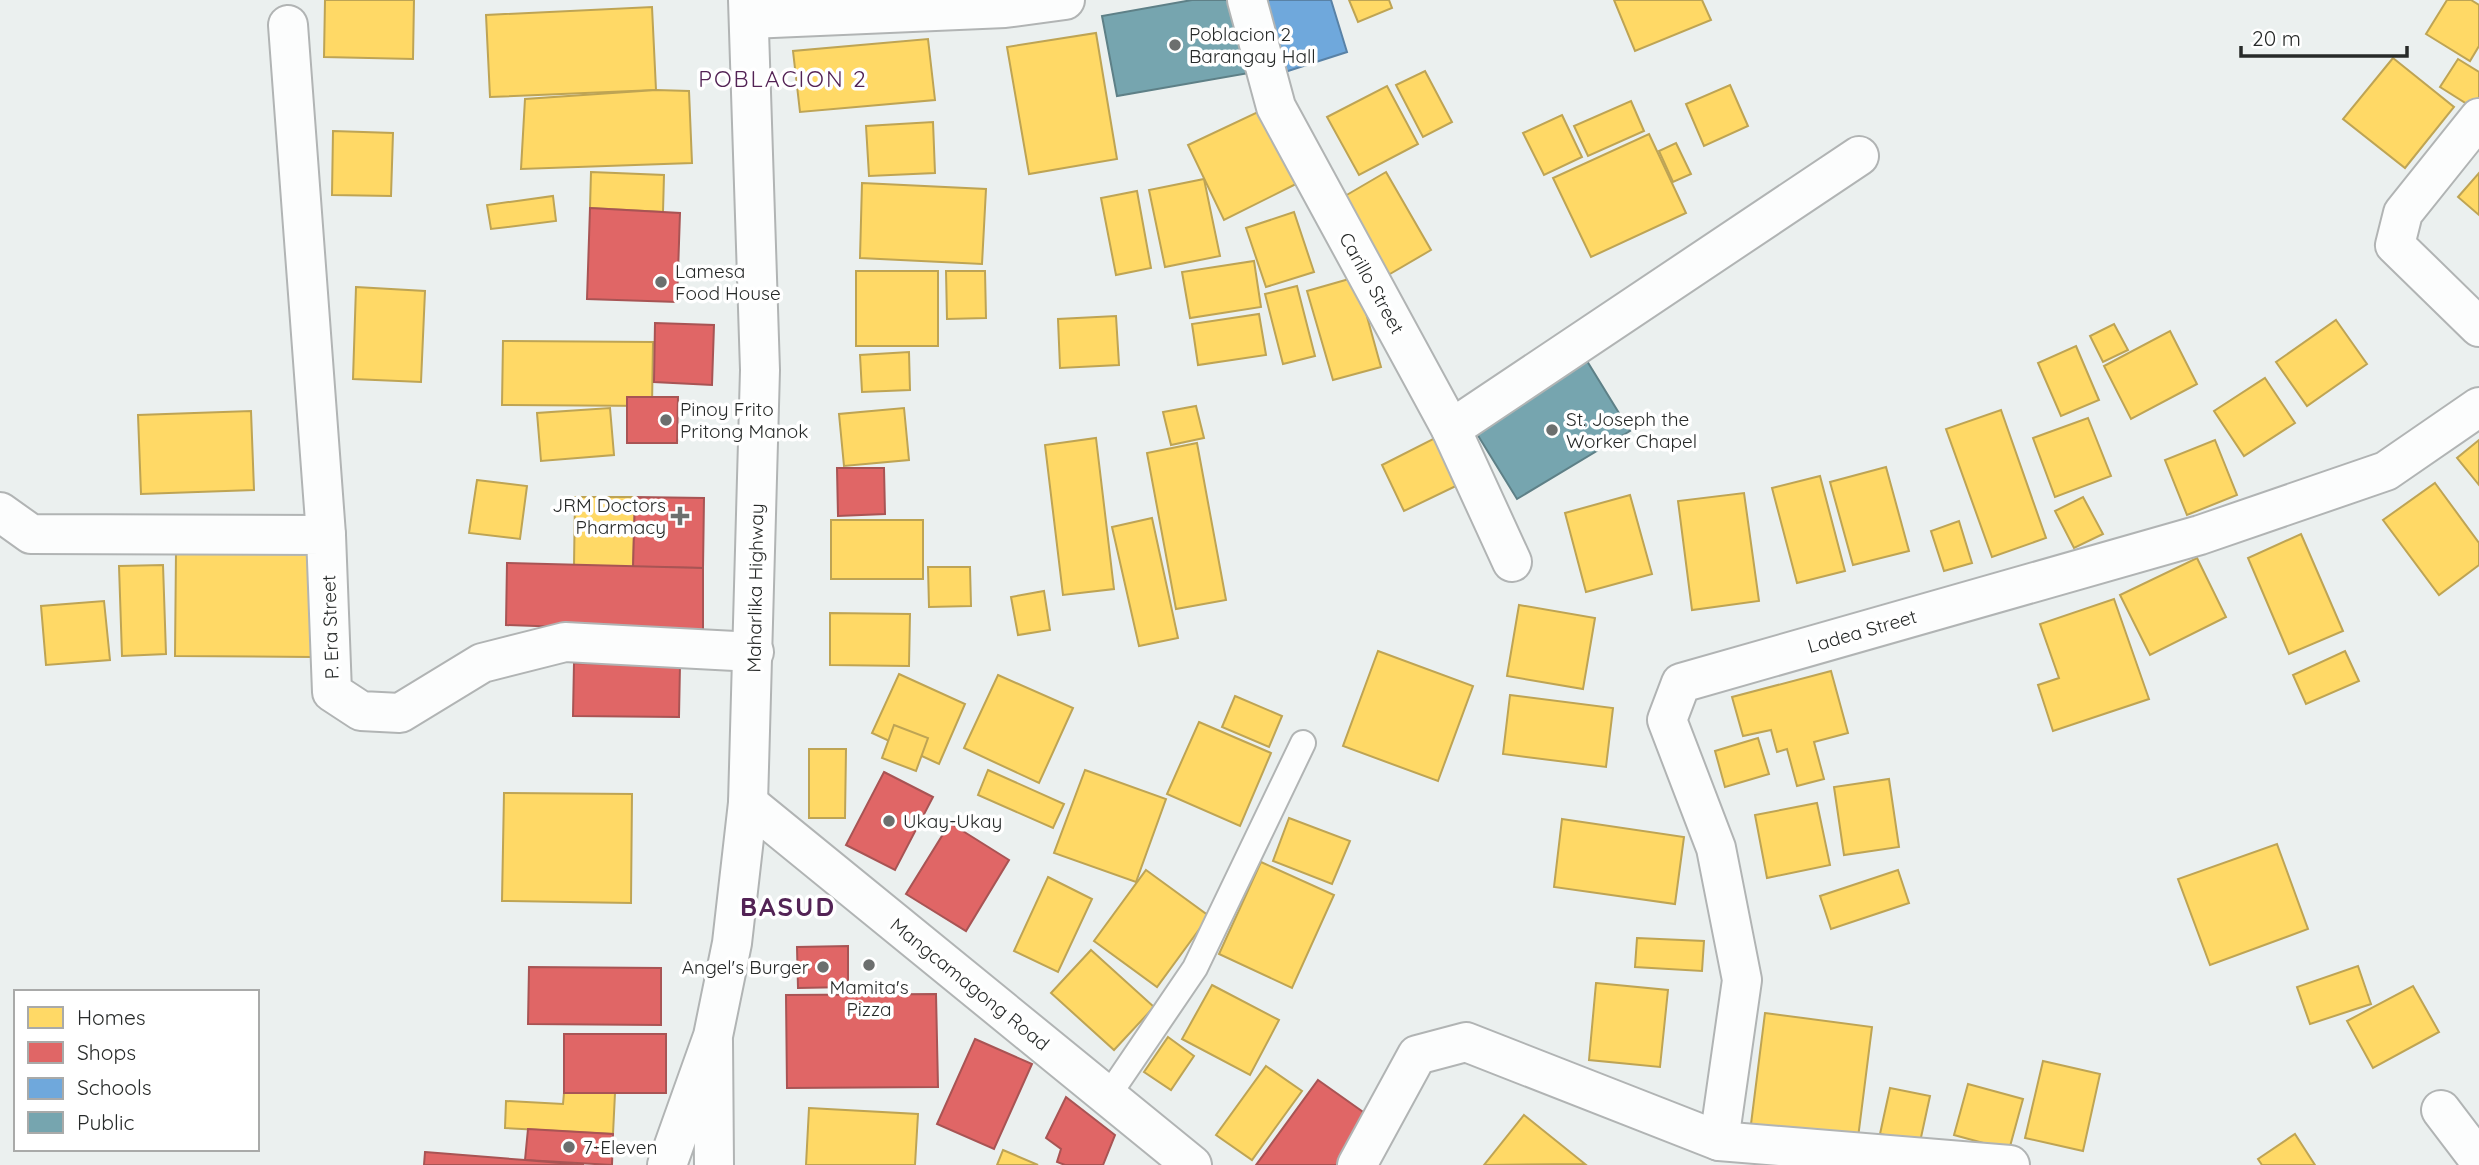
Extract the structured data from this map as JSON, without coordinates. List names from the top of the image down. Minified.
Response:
{"streets":{"main road":["Carillo Street","Maharlika Highway","P. Era Street","Ladea Street","Mangcamagong Road"]},"crossings":[["Maharlika Highway","P. Era Street"],["Maharlika Highway","Mangcamagong Road"]],"districts":["POBLACION 2","BASUD"],"places":{"other":["Poblacion 2 Barangay Hall","Lamesa Food House","Pinoy Frito Pritong Manok","St. Joseph the Worker Chapel","Ukay-Ukay","Mamita's Pizza","Angel's Burger","7-Eleven"],"health":["JRM Doctors Pharmacy"]},"legend":["Homes","Shops","Schools","Public"],"scale_bar":"20 m"}
